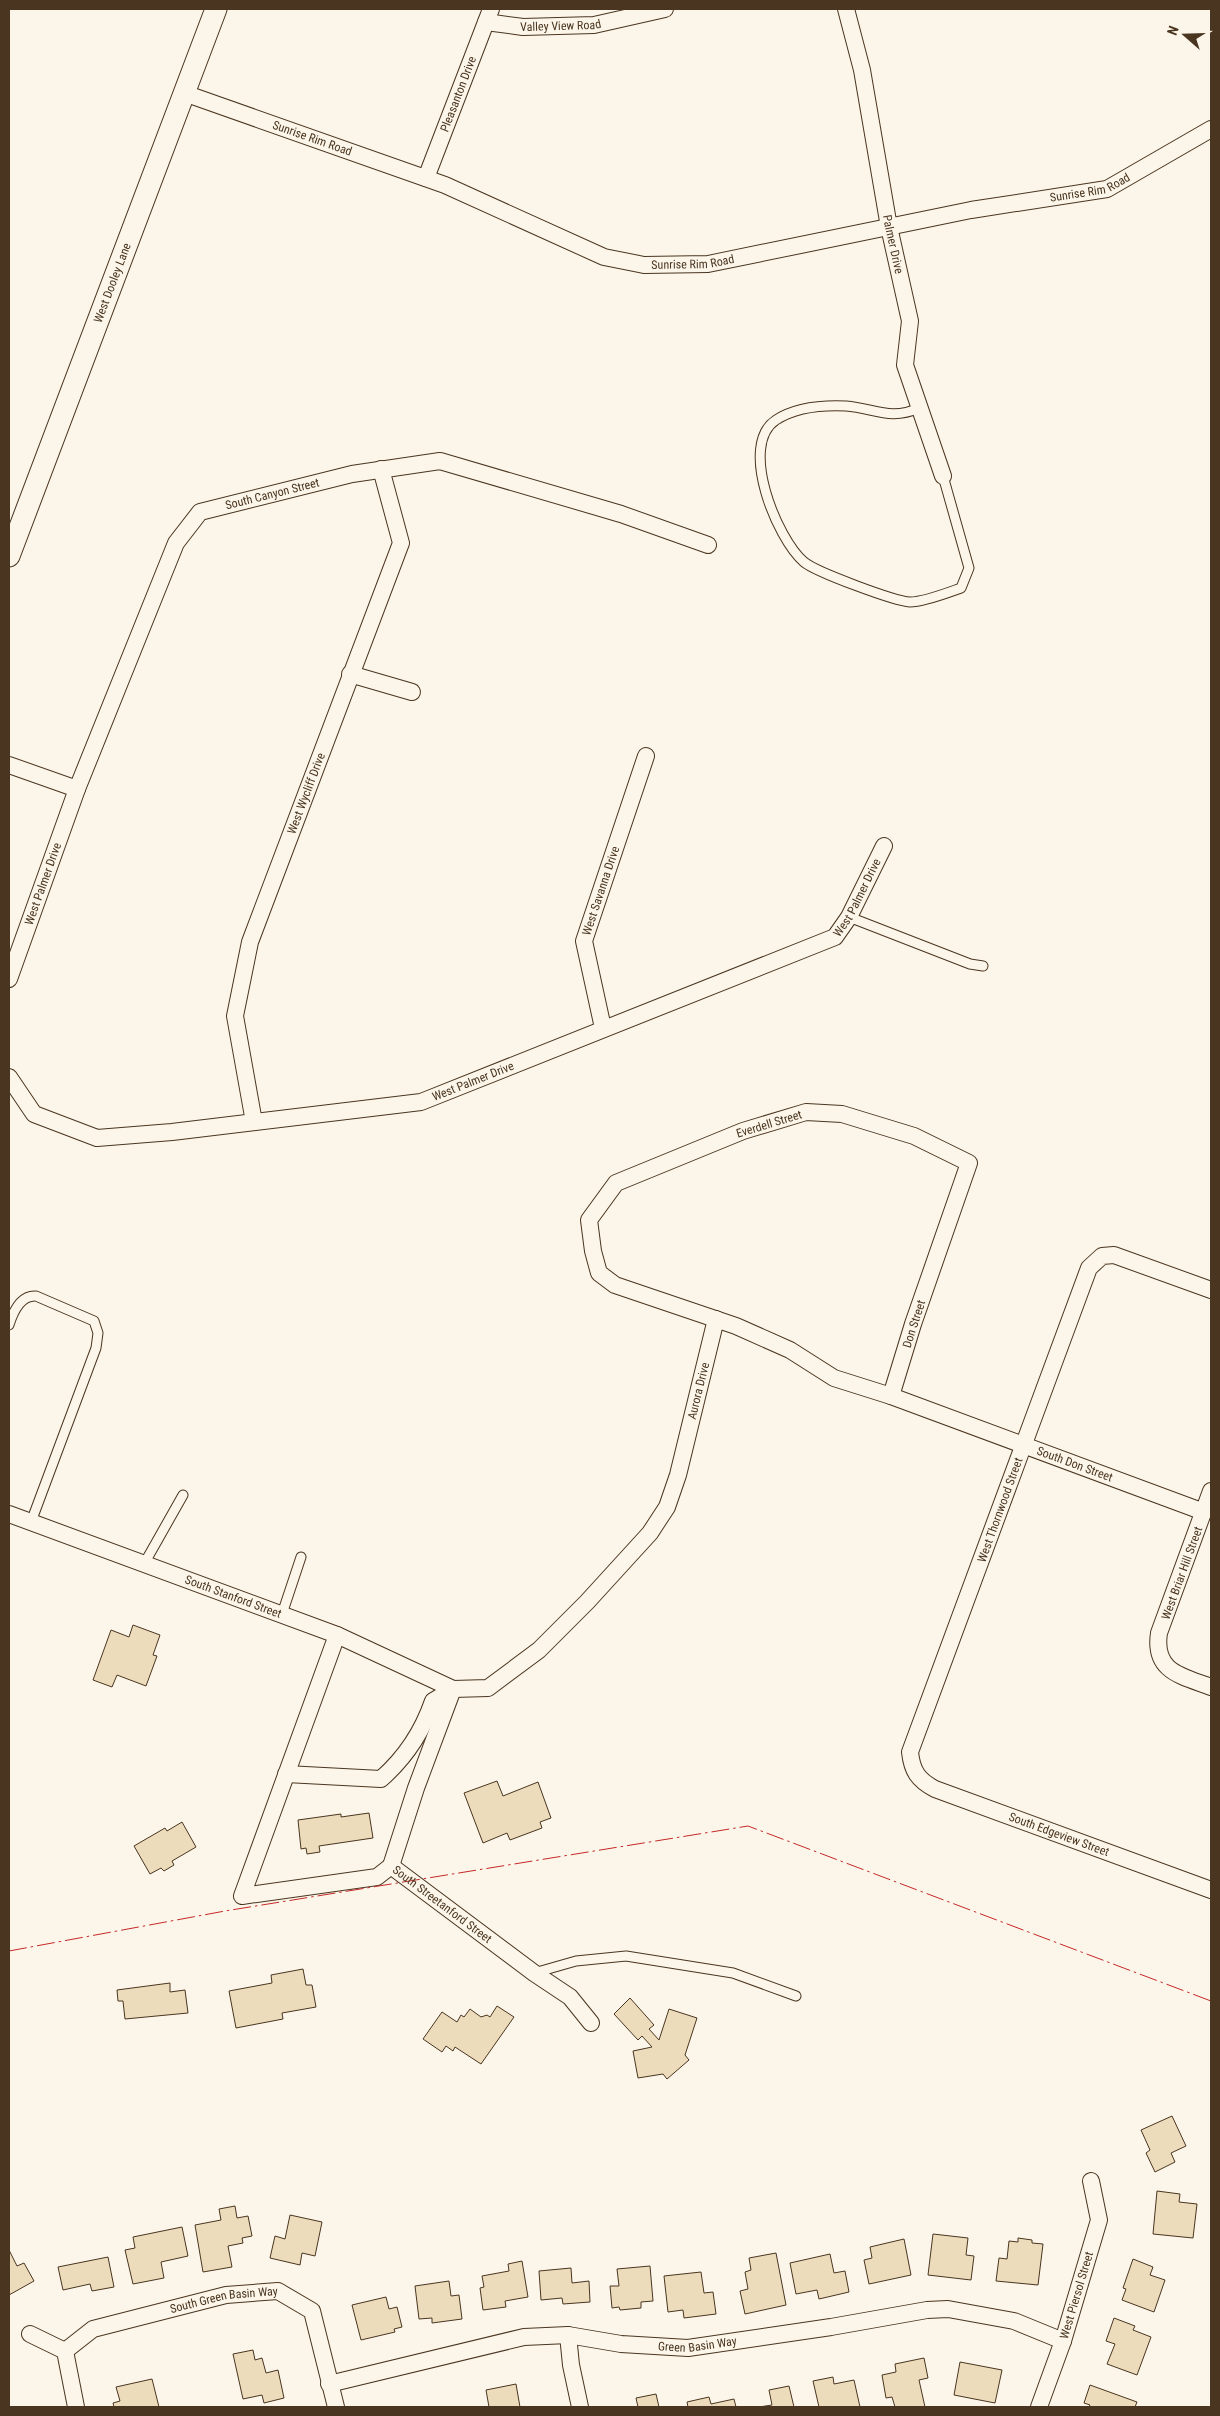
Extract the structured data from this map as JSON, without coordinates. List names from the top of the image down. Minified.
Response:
{"streets":{"street":["Valley View Road","Pleasanton Drive","Sunrise Rim Road","Palmer Drive","West Dooley Lane","South Canyon Street","West Wycliff Drive","West Palmer Drive","West Savanna Drive","Everdell Street","Don Street","Aurora Drive","South Don Street","West Thornwood Street","West Briar Hill Street","South Stanford Street","South Edgeview Street","South Streetanford Street","West Piersol Street","South Green Basin Way","Green Basin Way"]},"crossings":[["Valley View Road","Pleasanton Drive"],["Pleasanton Drive","Sunrise Rim Road"],["Sunrise Rim Road","Palmer Drive"],["Sunrise Rim Road","West Dooley Lane"],["South Canyon Street","West Wycliff Drive"],["South Canyon Street","West Palmer Drive"],["West Wycliff Drive","West Palmer Drive"],["West Palmer Drive","West Savanna Drive"],["Everdell Street","Don Street"],["Everdell Street","Aurora Drive"],["Don Street","South Don Street"],["Aurora Drive","South Stanford Street"],["Aurora Drive","South Streetanford Street"],["South Don Street","West Thornwood Street"],["South Don Street","West Briar Hill Street"],["West Thornwood Street","South Edgeview Street"],["South Stanford Street","South Streetanford Street"],["West Piersol Street","Green Basin Way"],["South Green Basin Way","Green Basin Way"]],"north":"left"}
